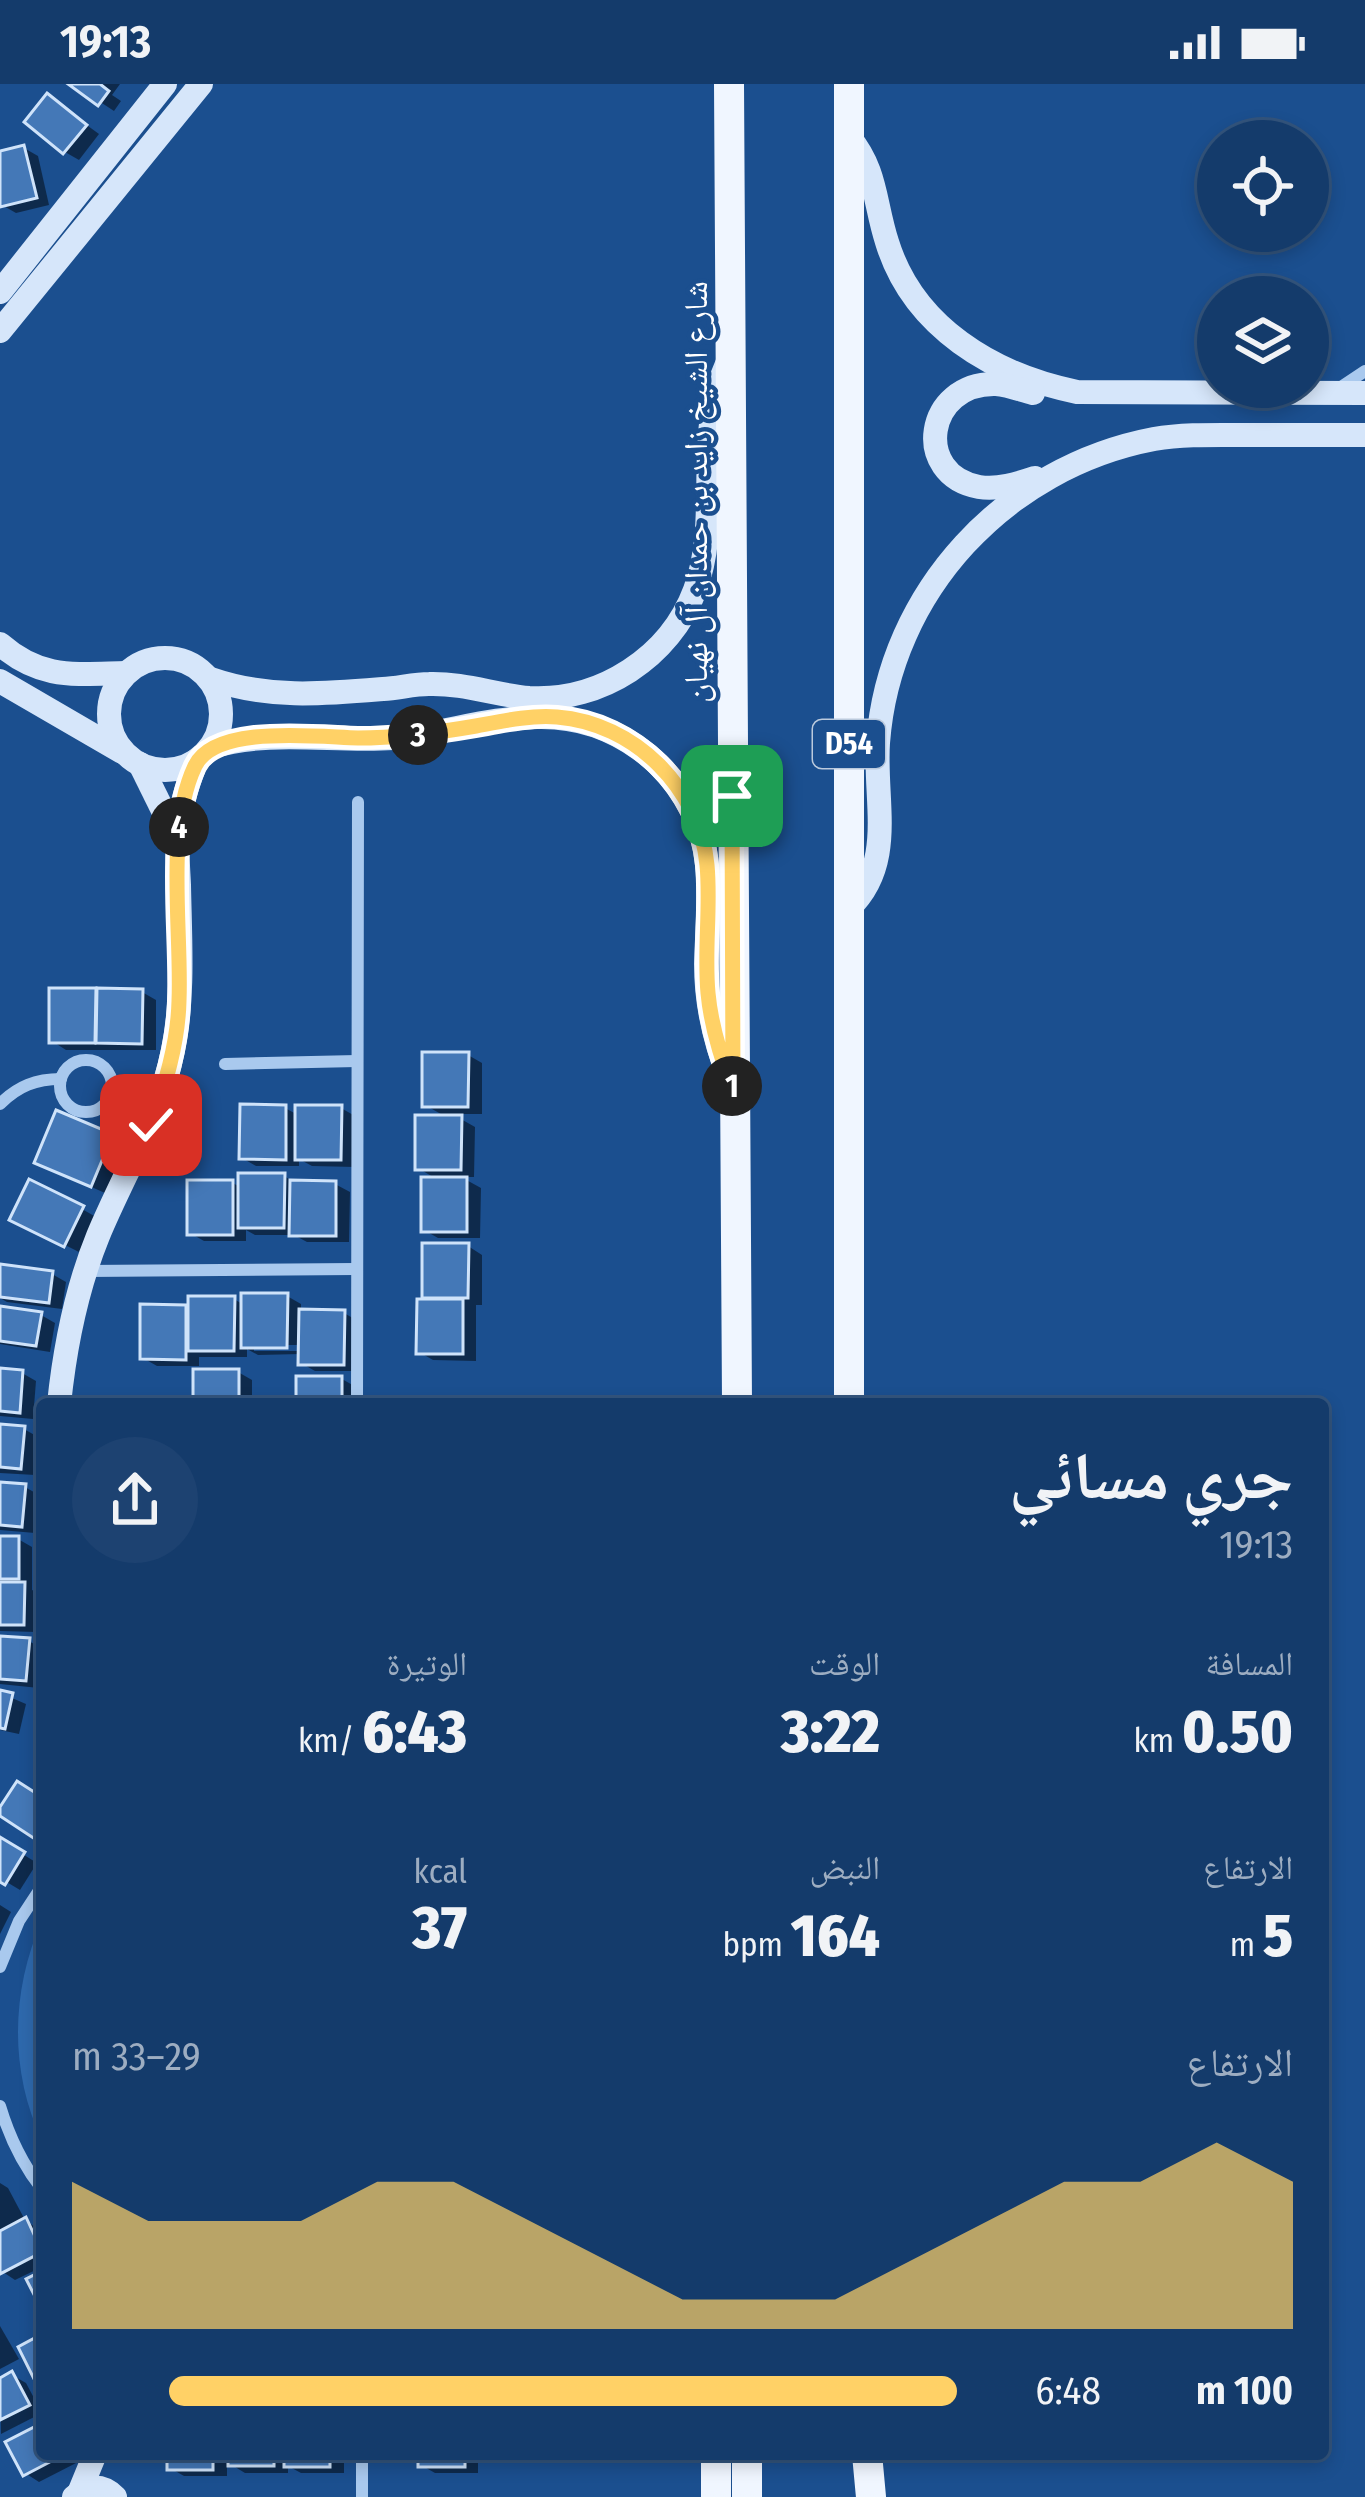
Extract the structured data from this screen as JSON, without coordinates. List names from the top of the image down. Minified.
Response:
{"streets":{"main road":["شارع الشيخ زايد بن حمدان آل نهيان","D54"]},"page":{"status":"19:13","pins":["3","4","1"],"heading":["جري مسائي","19:13"],"stats":[["المسافة","0.50 km"],["الوقت","3:22"],["الوتيرة","6:43 /km"],["الارتفاع","5 m"],["النبض","164 bpm"],["kcal","37"]],"chart":["الارتفاع","29–33 m"],"list":[{"name":"100 m","note":"6:48"}]}}
